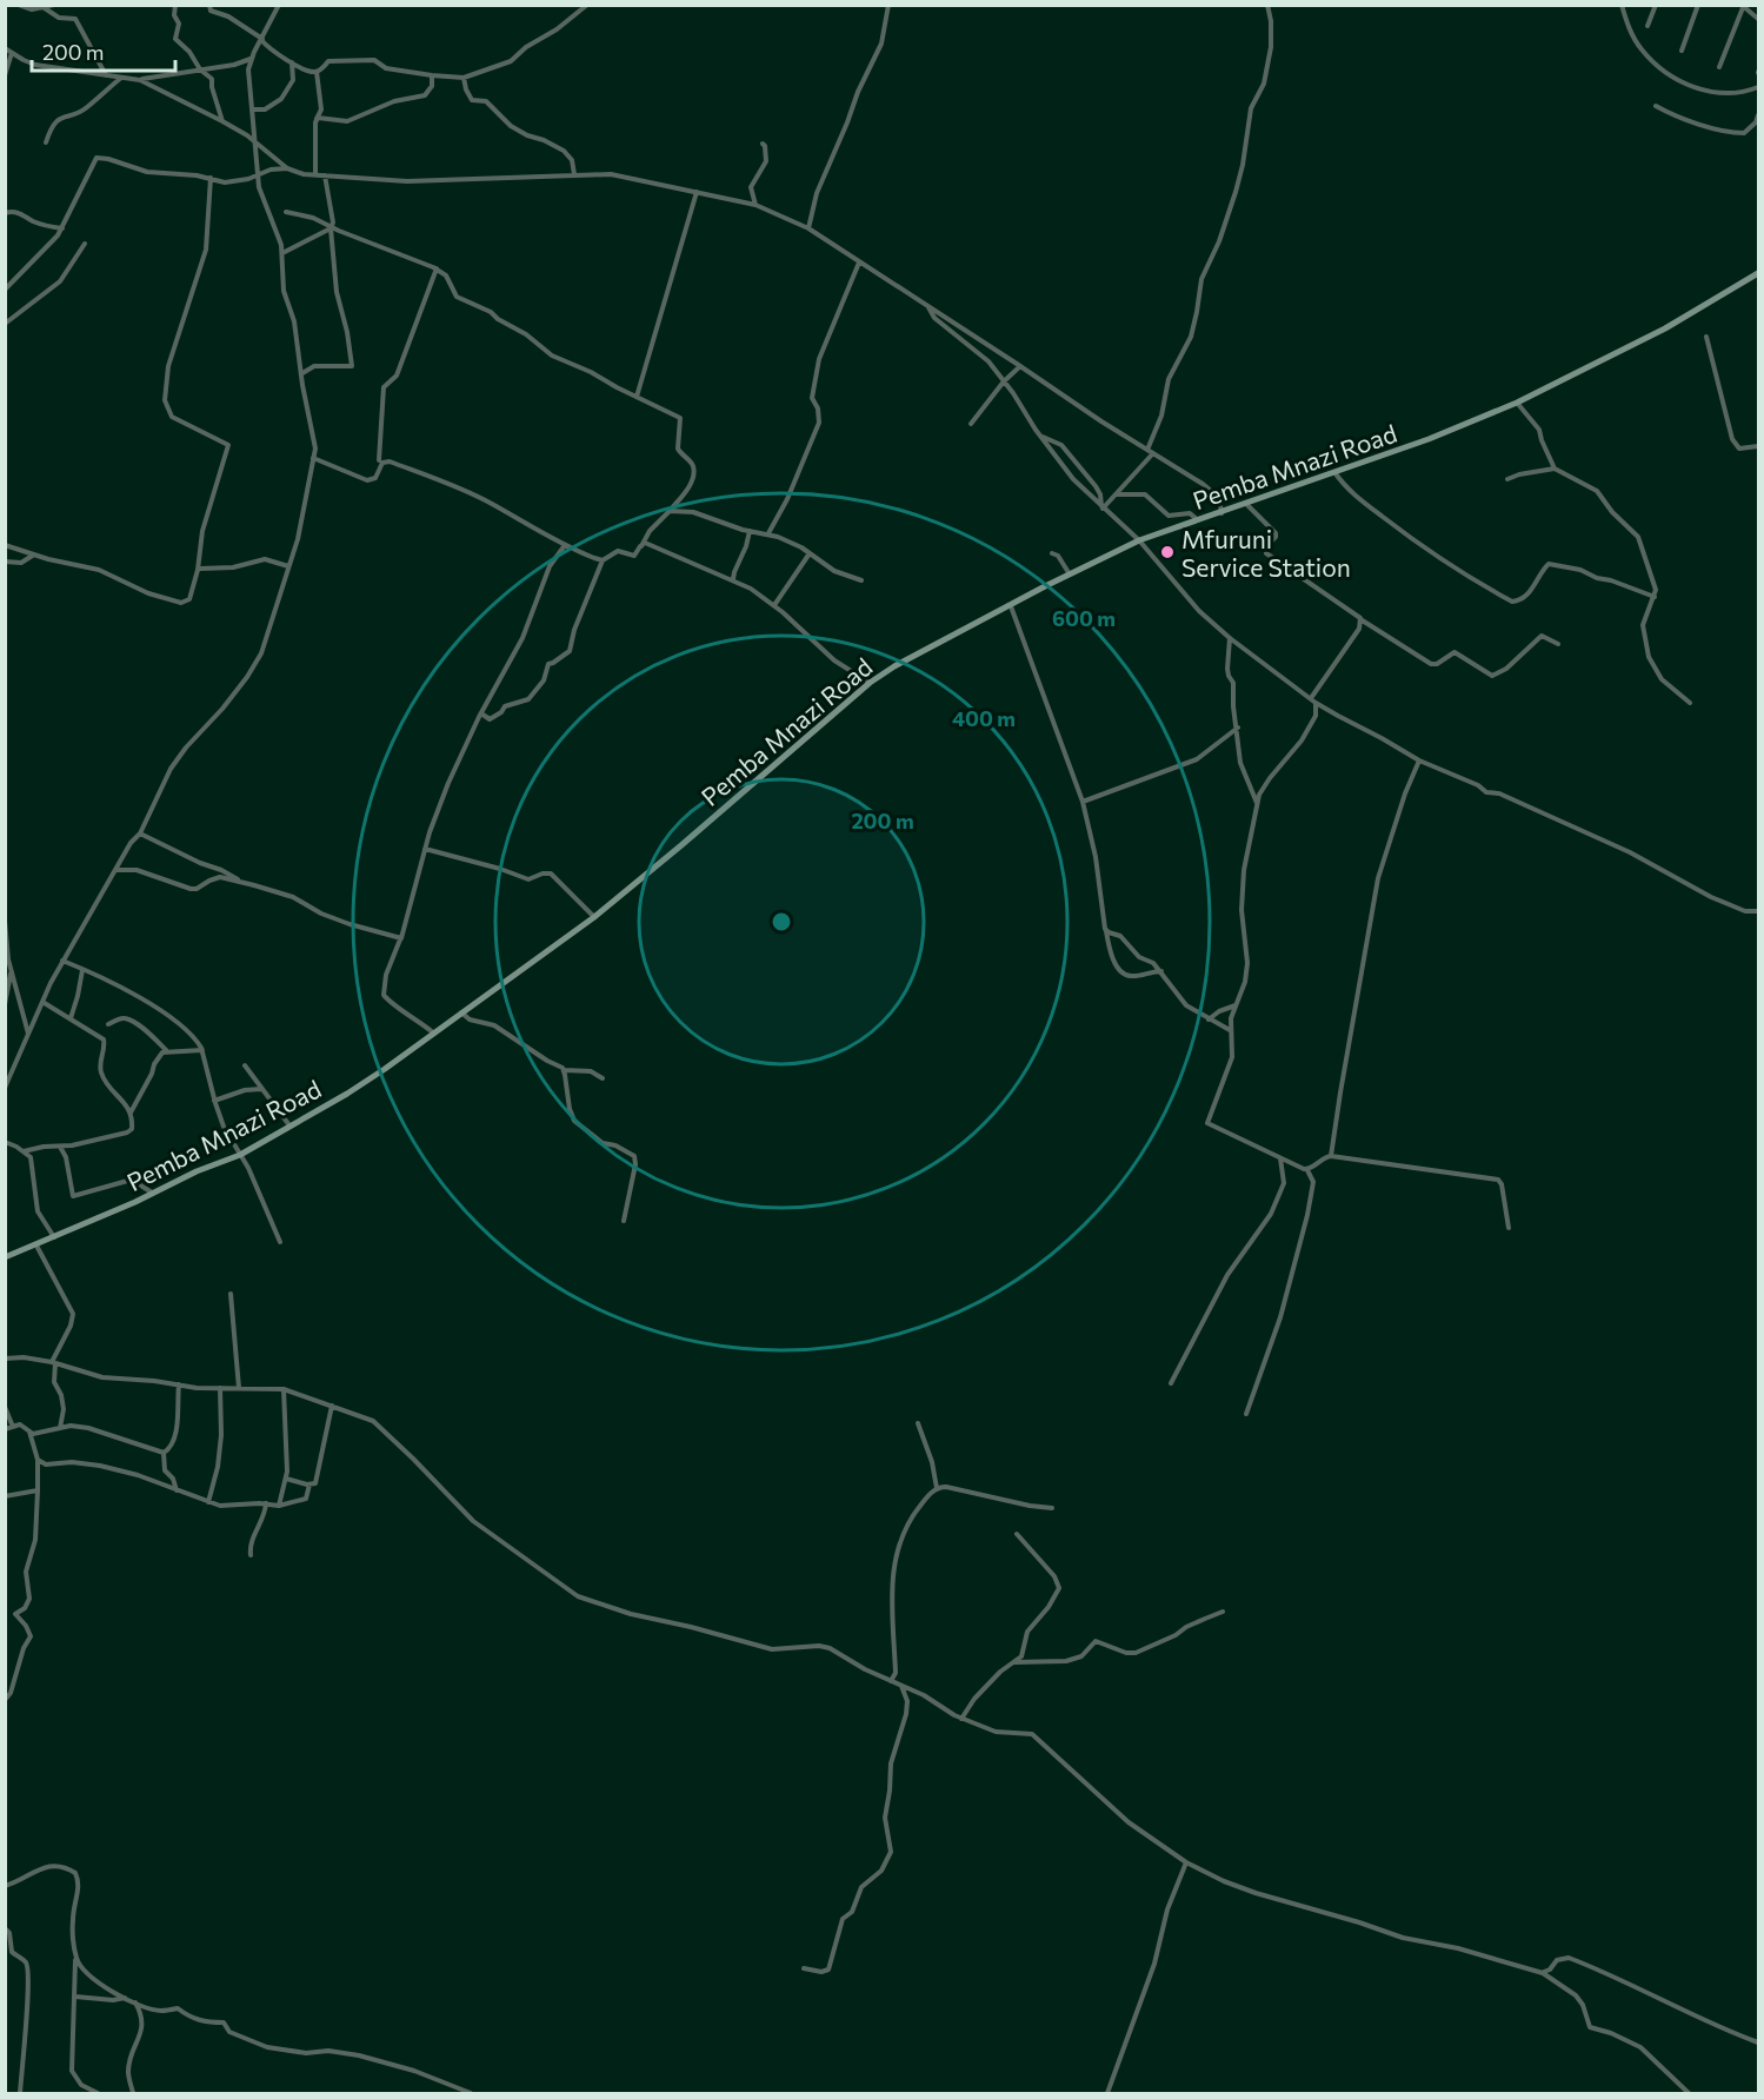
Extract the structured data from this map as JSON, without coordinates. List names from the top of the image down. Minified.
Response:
{"streets":{"main road":["Pemba Mnazi Road"]},"places":["Mfuruni Service Station"],"scale_bar":"200 m","rings":["600 m","400 m","200 m"]}
